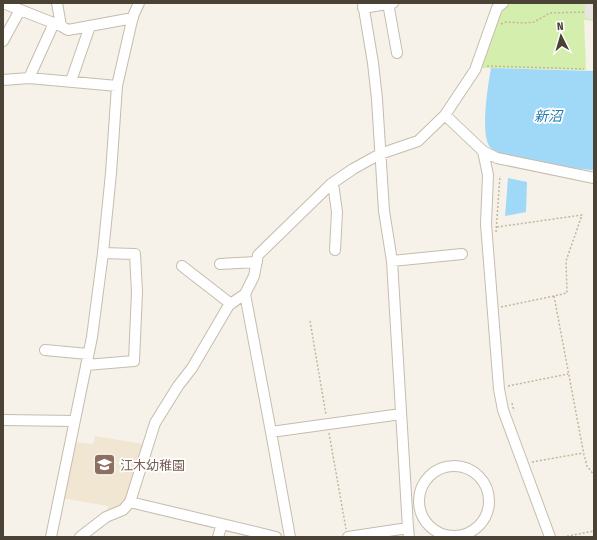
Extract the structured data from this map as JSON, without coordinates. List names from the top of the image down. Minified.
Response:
{"water":["新沼"],"places":{"school or university":["江木幼稚園"]},"north":"top"}
